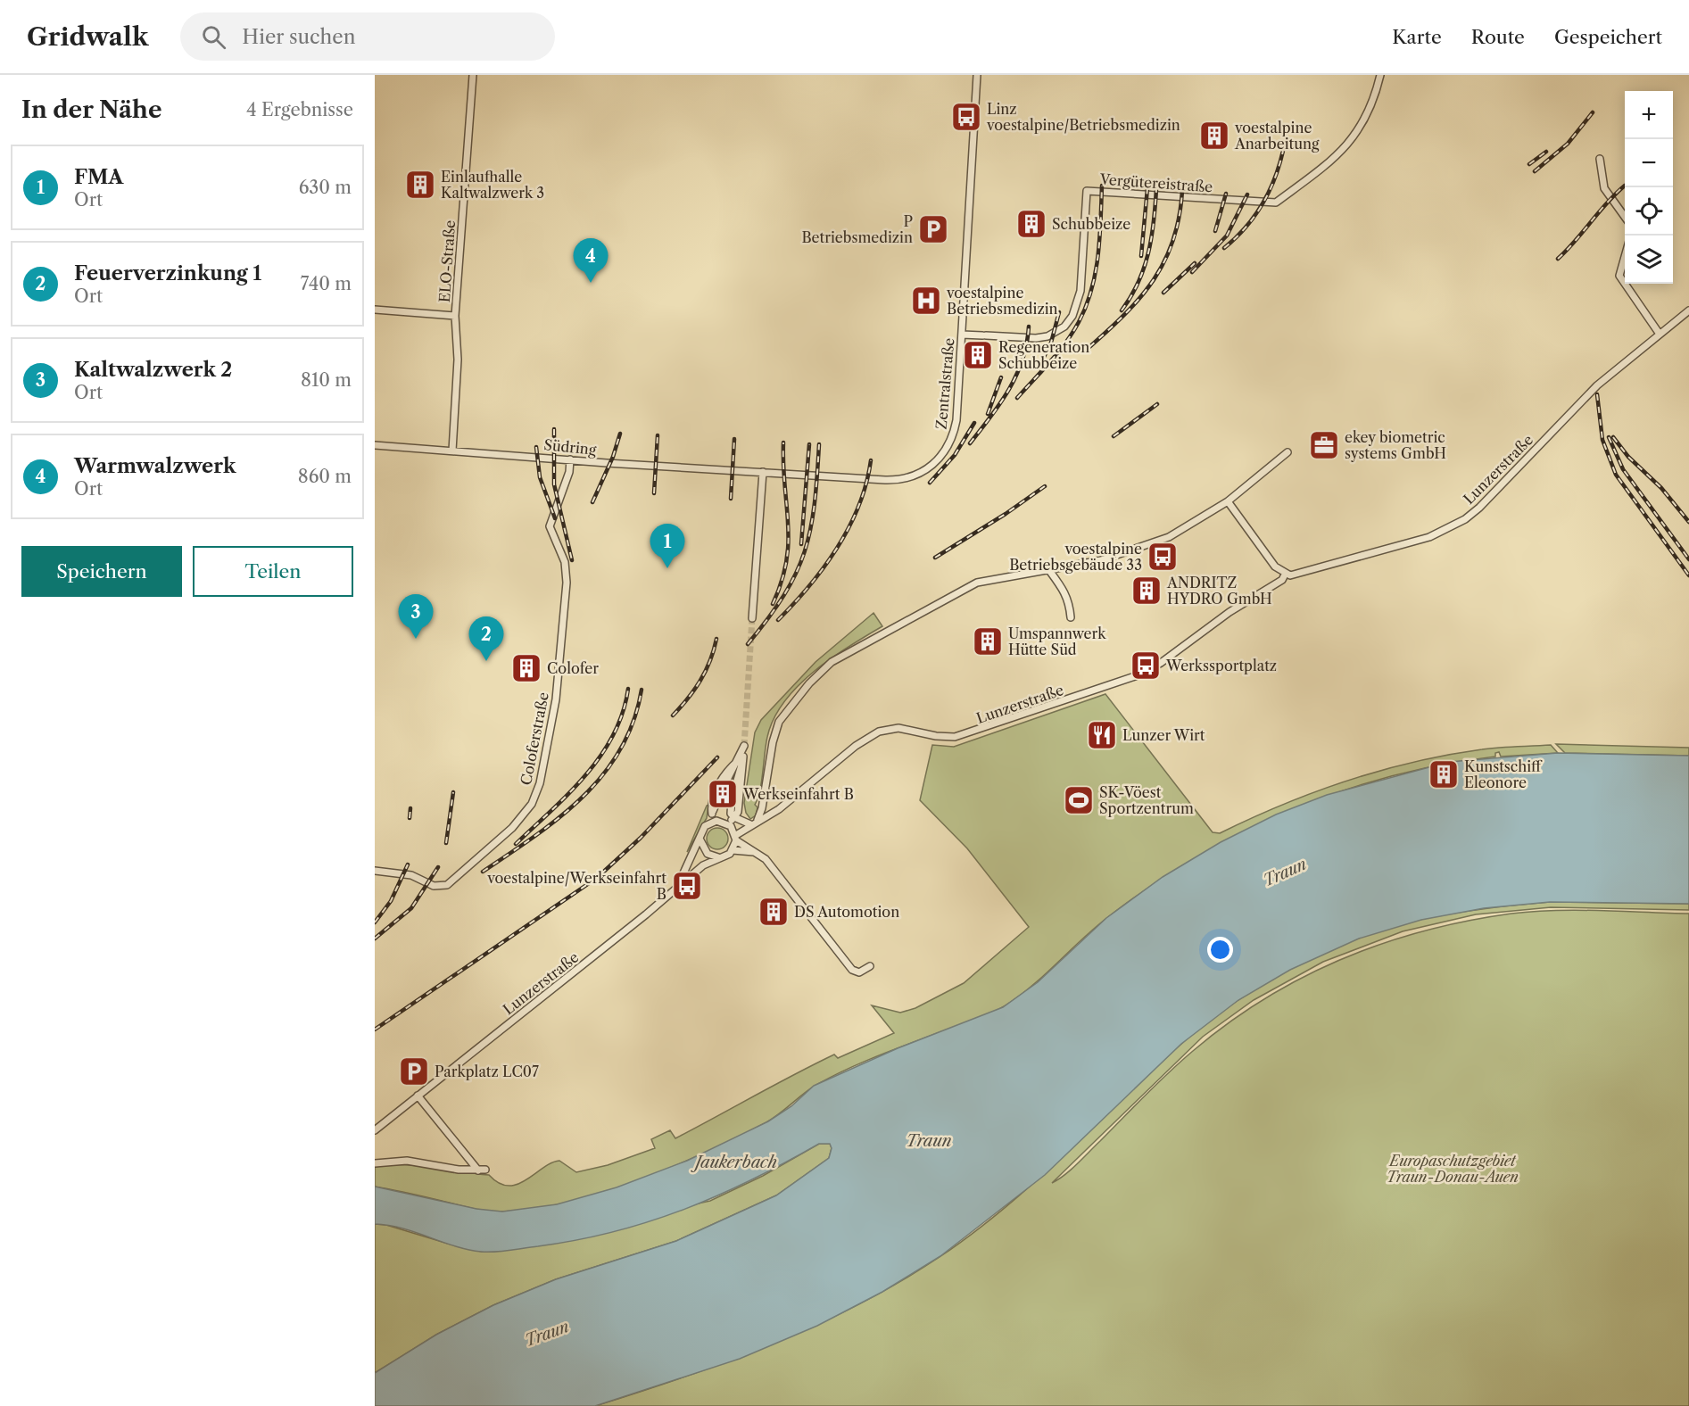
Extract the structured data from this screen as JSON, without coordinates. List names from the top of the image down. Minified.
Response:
{"streets":{"street":["Vergütereistraße","ELO-Straße","Zentralstraße","Südring","Lunzerstraße","Coloferstraße"]},"crossings":[["Vergütereistraße","Zentralstraße"],["ELO-Straße","Südring"],["Zentralstraße","Südring"],["Südring","Coloferstraße"]],"water":["Traun","Jaukerbach"],"parks":["Europaschutzgebiet Traun-Donau-Auen"],"places":{"bus stop":["Linz voestalpine/Betriebsmedizin","voestalpine Betriebsgebäude 33","Werkssportplatz","voestalpine/Werkseinfahrt B"],"building":["voestalpine Anarbeitung","Einlaufhalle Kaltwalzwerk 3","Schubbeize","Regeneration Schubbeize","ANDRITZ HYDRO GmbH","Umspannwerk Hütte Süd","Colofer","Kunstschiff Eleonore","Werkseinfahrt B","DS Automotion"],"parking":["P Betriebsmedizin","Parkplatz LC07"],"hospital":["voestalpine Betriebsmedizin"],"office":["ekey biometric systems GmbH"],"restaurant":["Lunzer Wirt"],"sports":["SK-Vöest Sportzentrum"]},"page":{"header":"Gridwalk","search":"Hier suchen","nav":["Karte","Route","Gespeichert"],"heading":["In der Nähe","4 Ergebnisse"],"map_buttons":["+","−"],"list":[{"mark":"1","name":"FMA","note":"Ort","value":"630 m"},{"mark":"2","name":"Feuerverzinkung 1","note":"Ort","value":"740 m"},{"mark":"3","name":"Kaltwalzwerk 2","note":"Ort","value":"810 m"},{"mark":"4","name":"Warmwalzwerk","note":"Ort","value":"860 m"}],"pins":["4","1","3","2"],"buttons":["Speichern","Teilen"]}}
